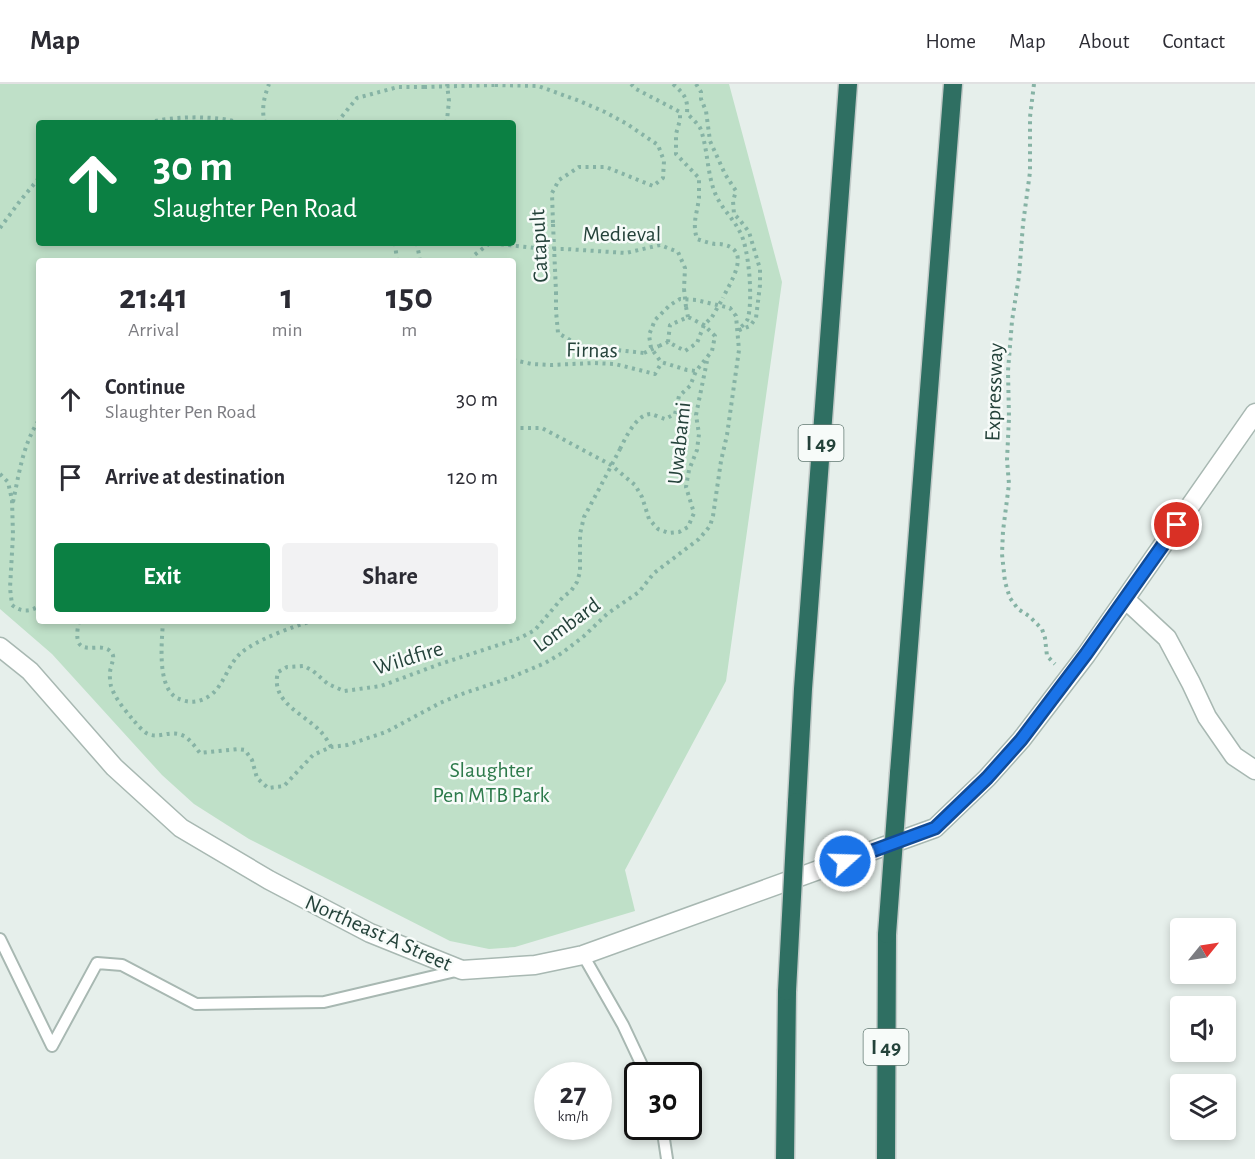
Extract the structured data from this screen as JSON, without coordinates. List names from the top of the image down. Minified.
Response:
{"streets":{"highway":["I 49"],"street":["Northeast A Street"],"path":["Medieval","Catapult","Firnas","Expressway","Uwabami","Lombard","Wildfire"]},"crossings":[["Medieval","Catapult"],["Firnas","Lombard"],["Expressway","Northeast A Street"],["Uwabami","Wildfire"],["Lombard","Wildfire"]],"parks":["Slaughter Pen MTB Park"],"north":"top right","page":{"header":"Map","nav":["Home","Map","About","Contact"],"turn":["30 m","Slaughter Pen Road"],"eta":["21:41","Arrival","1","min","150","m"],"list":[{"name":"Continue","note":"Slaughter Pen Road","value":"30 m"},{"name":"Arrive at destination","value":"120 m"}],"buttons":["Exit","Share"],"speed":"27 km/h","limit":"30"}}
